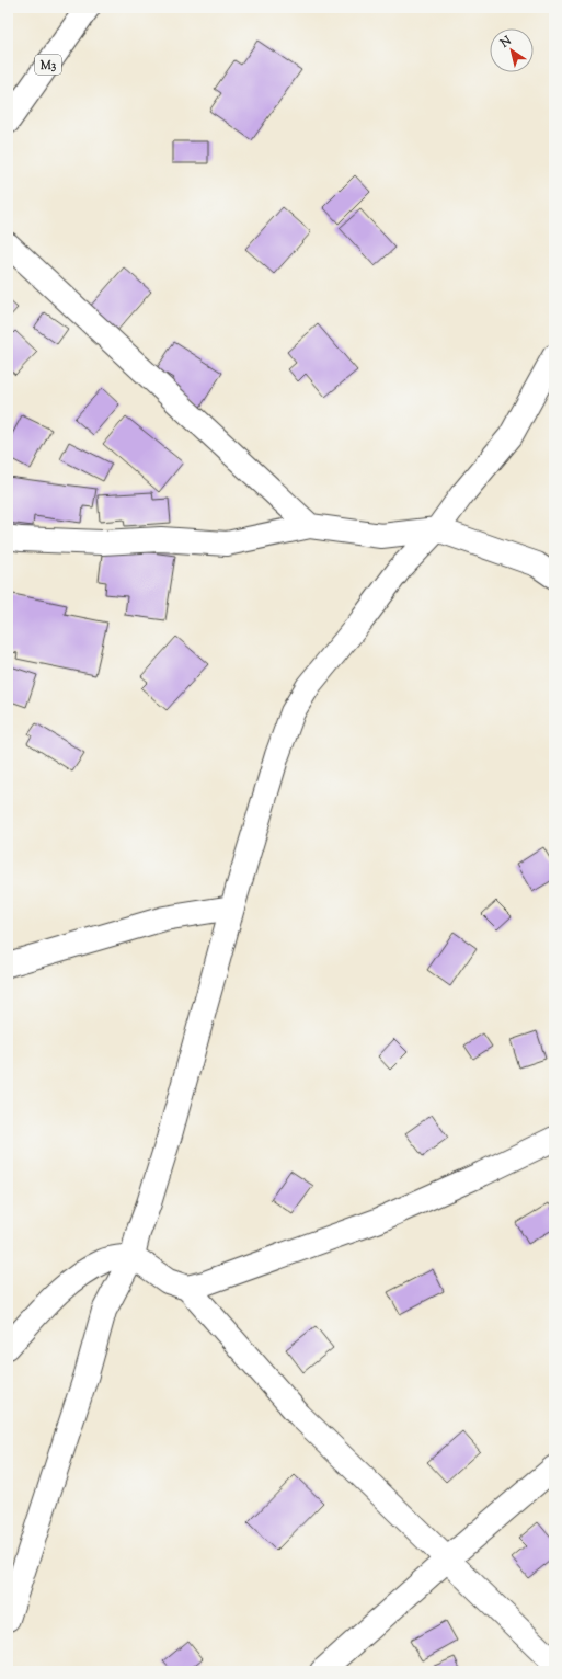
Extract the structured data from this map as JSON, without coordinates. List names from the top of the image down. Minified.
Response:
{"streets":{"street":["M3"]},"north":"top left"}
